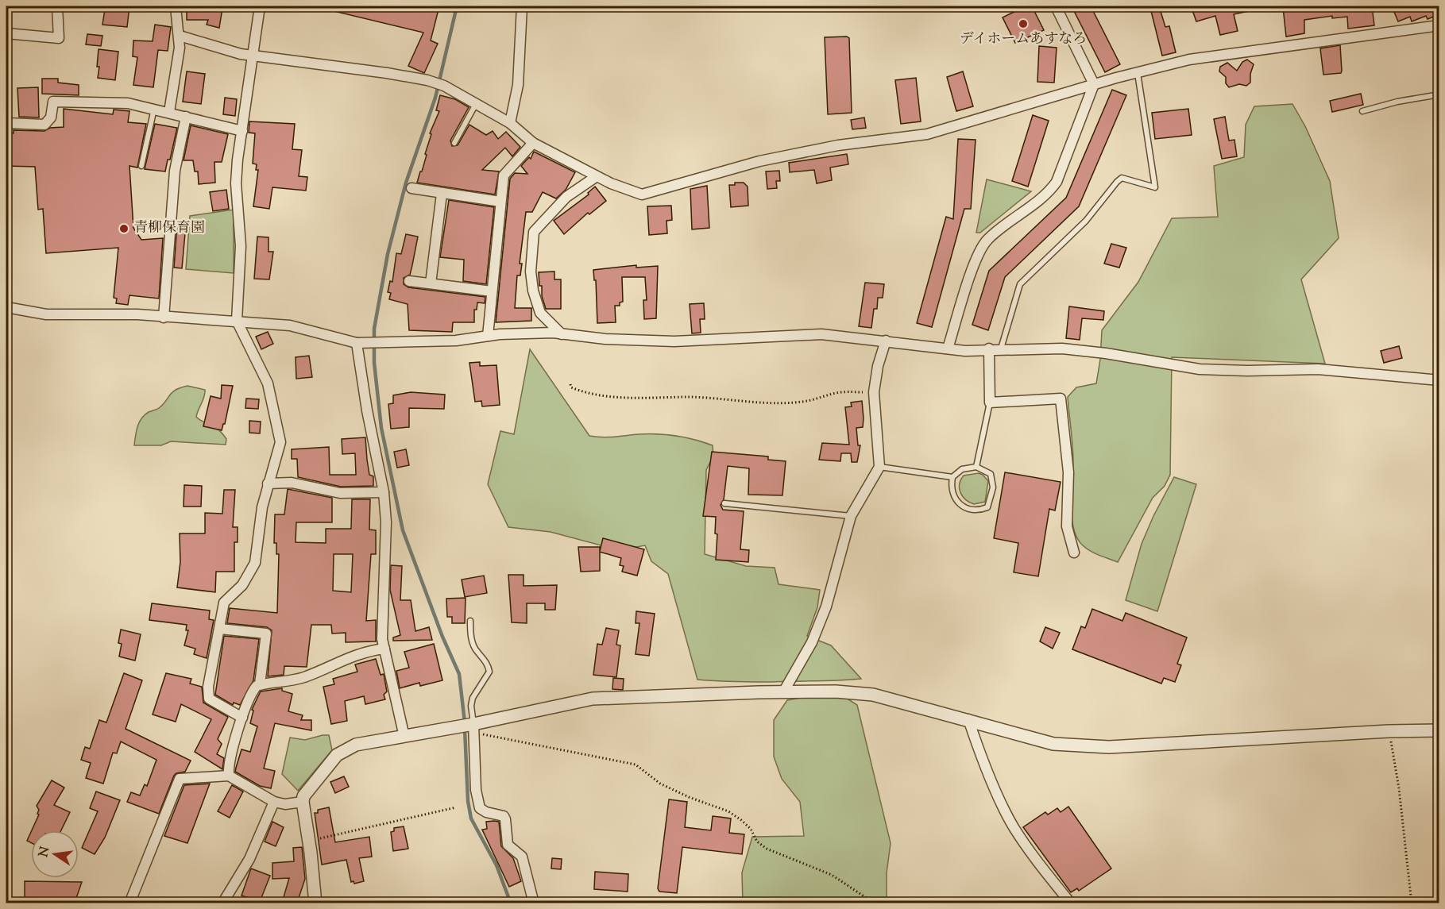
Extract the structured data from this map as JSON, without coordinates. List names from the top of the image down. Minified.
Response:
{"places":["デイホームあすなろ","青柳保育園"],"north":"left"}
